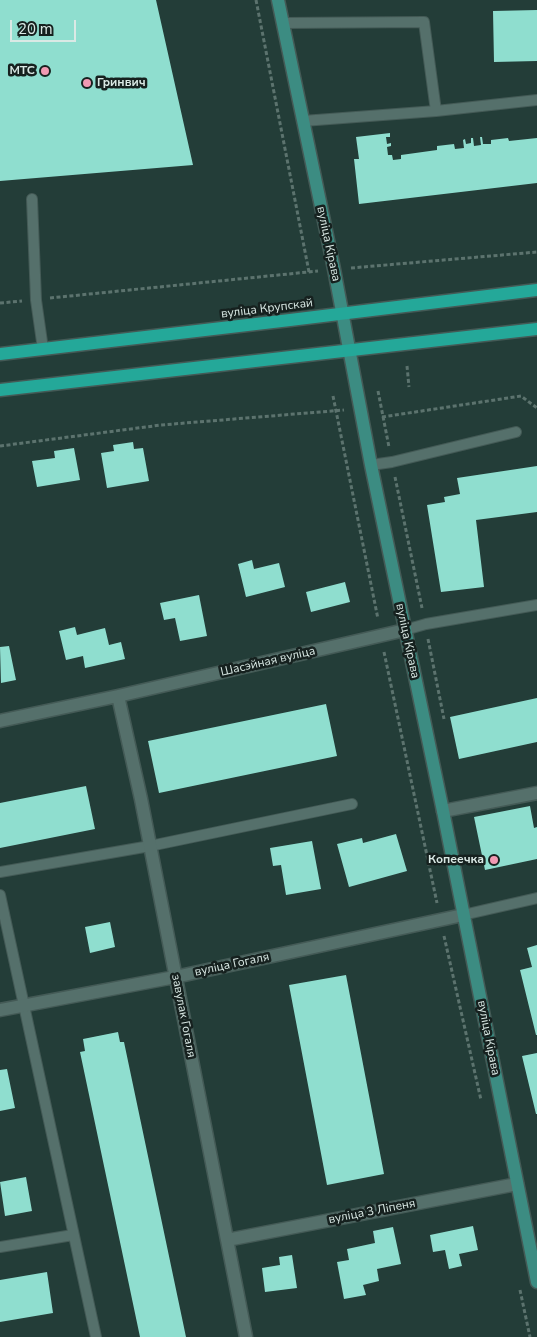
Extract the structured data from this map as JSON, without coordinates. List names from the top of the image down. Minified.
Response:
{"streets":{"main road":["вуліца Крупскай"],"street":["вуліца Кірава","Шасэйная вуліца","вуліца Гогаля","завулак Гогаля","вуліца 3 Ліпеня"]},"crossings":[["вуліца Кірава","вуліца Крупскай"],["вуліца Кірава","Шасэйная вуліца"],["вуліца Кірава","вуліца Гогаля"],["вуліца Кірава","вуліца 3 Ліпеня"],["Шасэйная вуліца","завулак Гогаля"],["вуліца Гогаля","завулак Гогаля"],["завулак Гогаля","вуліца 3 Ліпеня"]],"places":["МТС","Гринвич","Копеечка"],"scale_bar":"20 m"}
